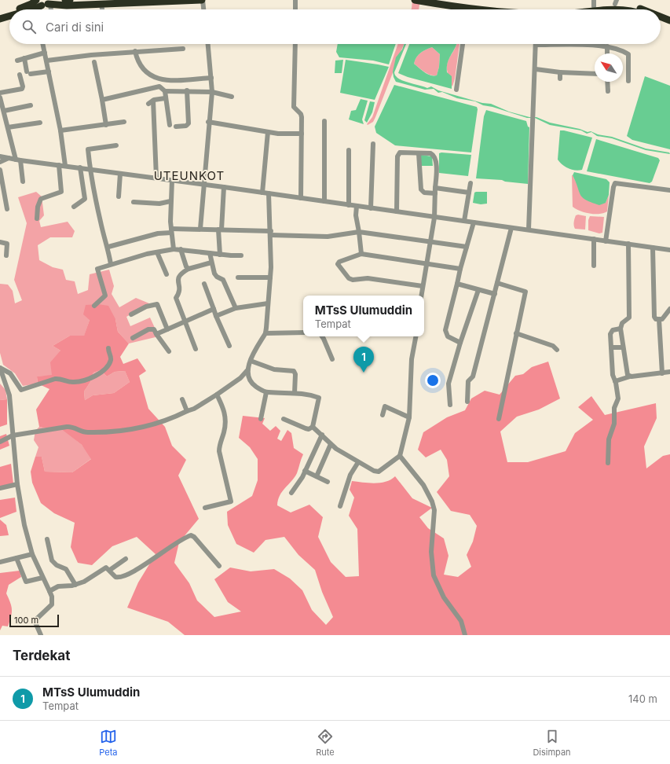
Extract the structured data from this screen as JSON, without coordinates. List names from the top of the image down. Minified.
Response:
{"districts":["UTEUNKOT"],"scale_bar":"100 m","north":"top left","page":{"search":"Cari di sini","popup":["MTsS Ulumuddin","Tempat"],"pins":"1","scale":"100 m","heading":"Terdekat","list":[{"mark":"1","name":"MTsS Ulumuddin","note":"Tempat","value":"140 m"}],"nav":["Peta","Rute","Disimpan"]}}
